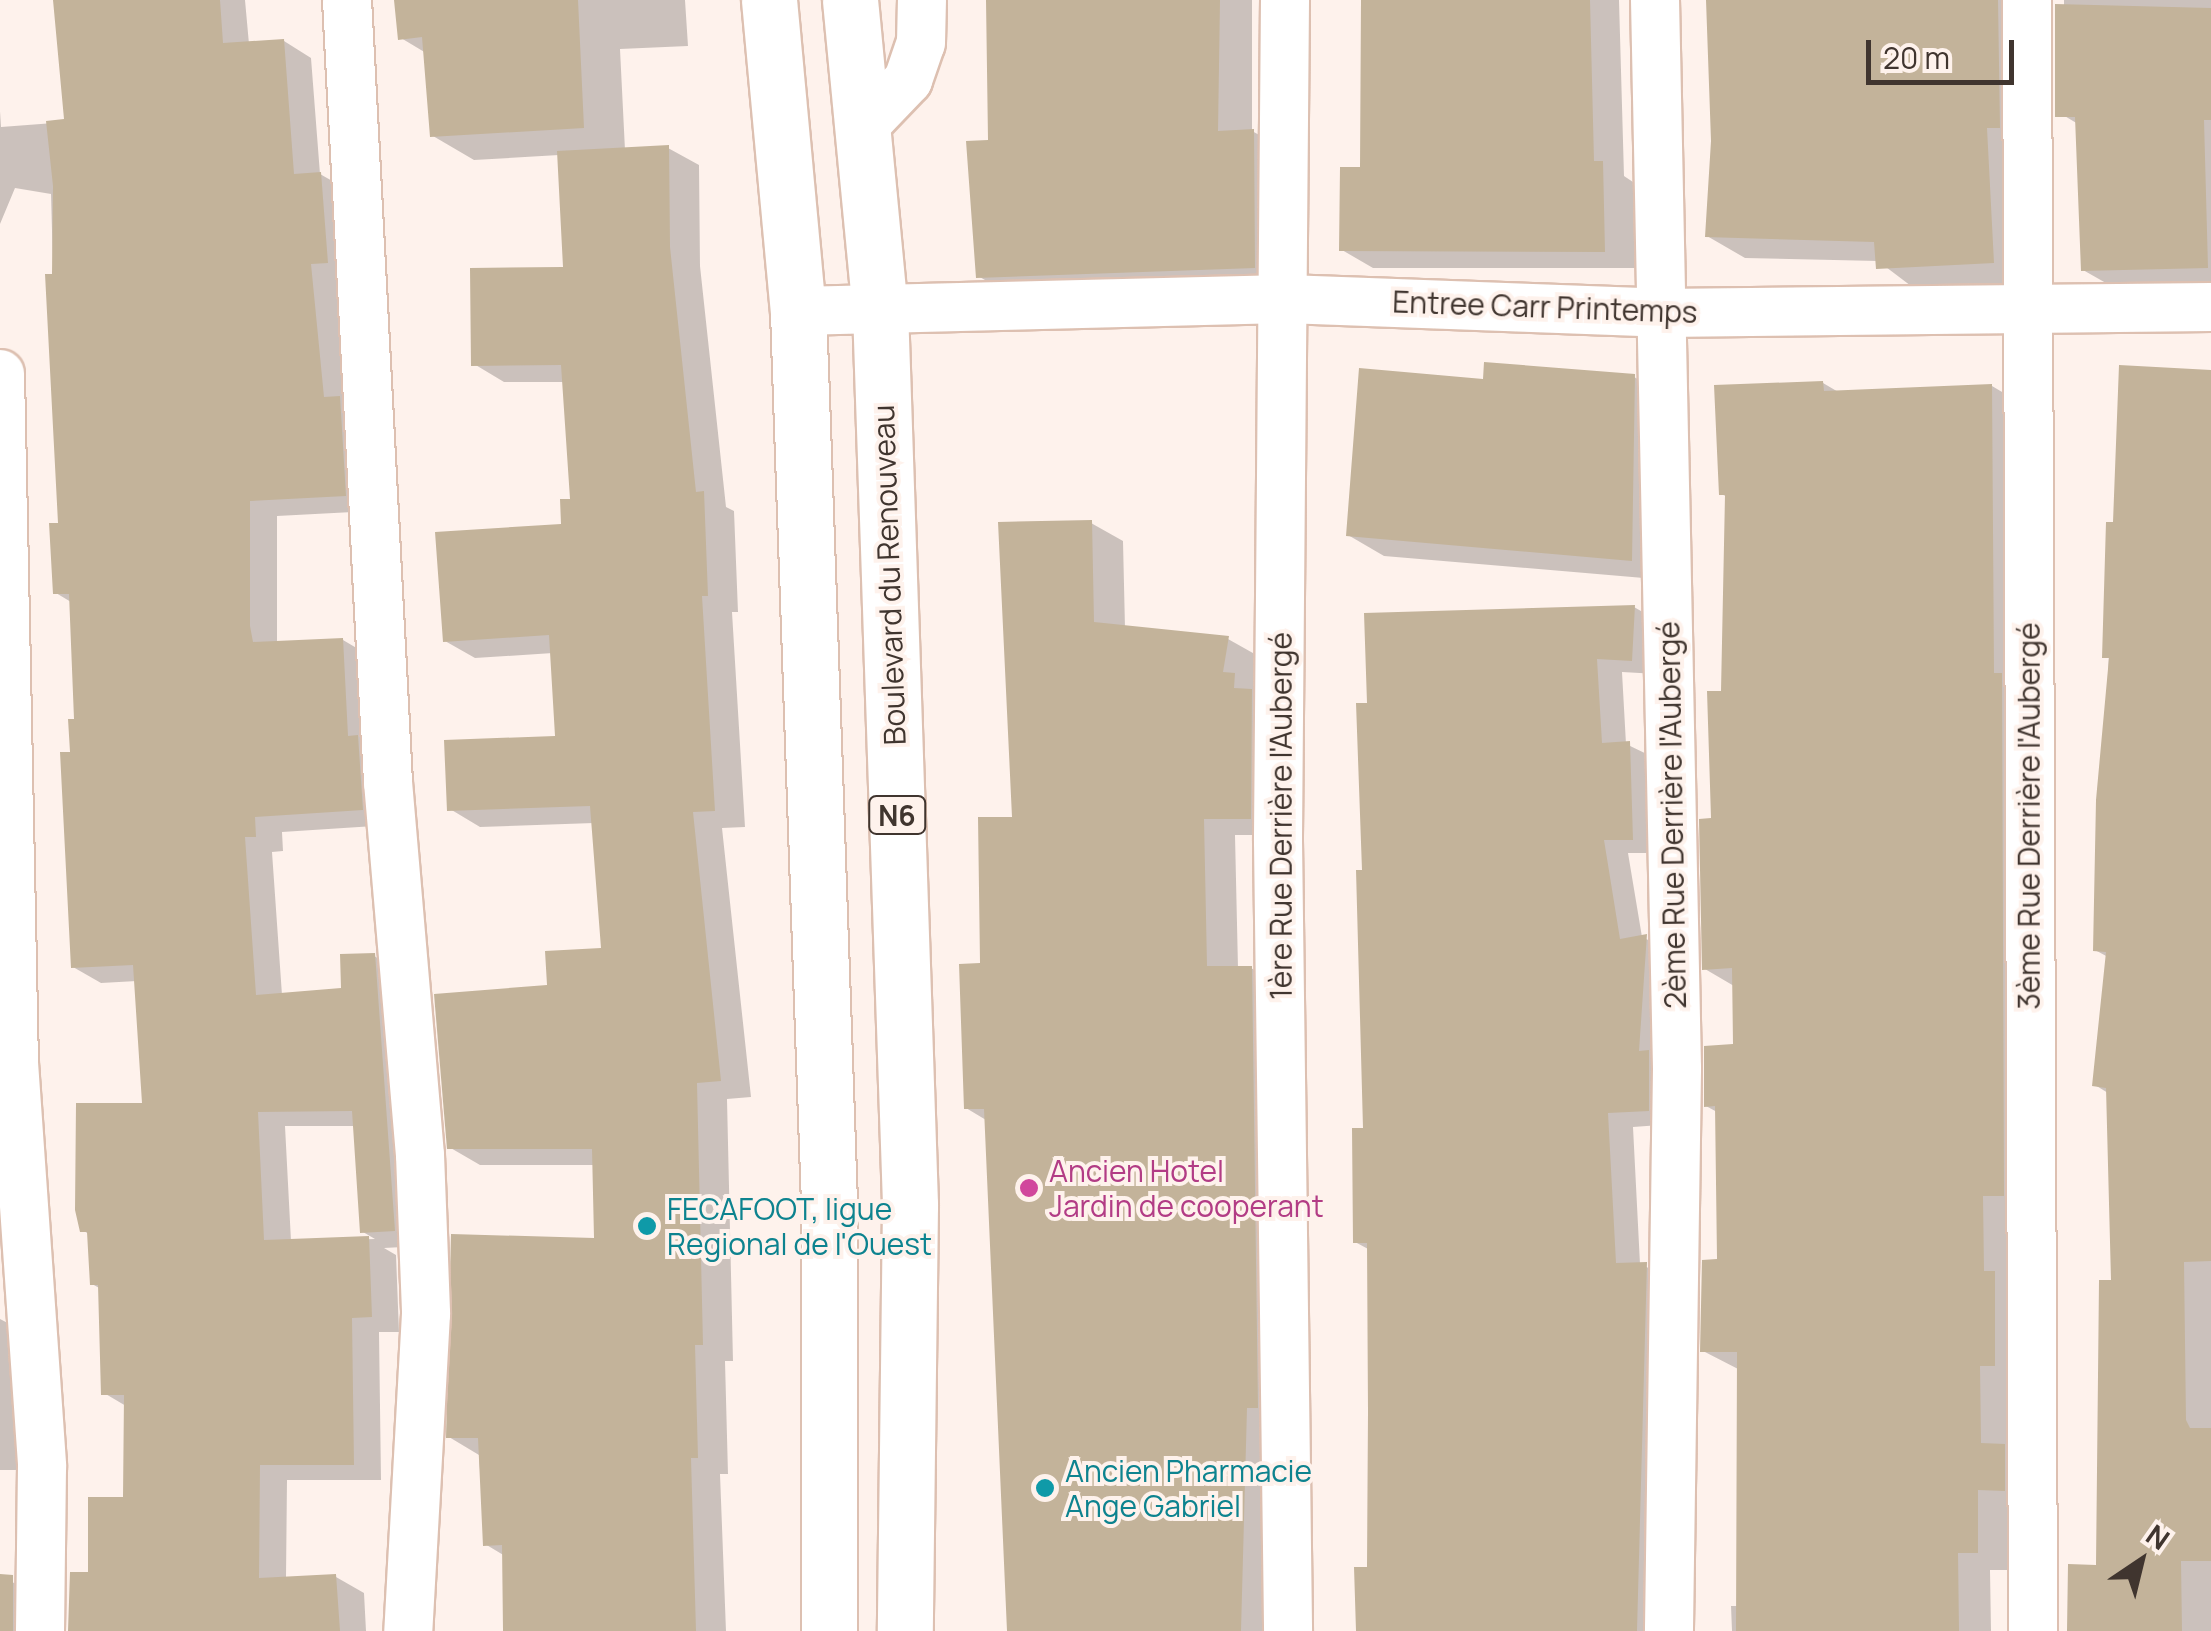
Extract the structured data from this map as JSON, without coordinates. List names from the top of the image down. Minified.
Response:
{"streets":{"highway":["Boulevard du Renouveau","N6"],"street":["Entree Carr Printemps","2ème Rue Derrière l'Aubergé","1ère Rue Derrière l'Aubergé","3ème Rue Derrière l'Aubergé"]},"crossings":[["Entree Carr Printemps","Boulevard du Renouveau"],["Entree Carr Printemps","2ème Rue Derrière l'Aubergé"],["Entree Carr Printemps","1ère Rue Derrière l'Aubergé"],["Entree Carr Printemps","3ème Rue Derrière l'Aubergé"]],"places":["Ancien Hotel Jardin de cooperant","FECAFOOT, ligue Regional de l'Ouest","Ancien Pharmacie Ange Gabriel"],"scale_bar":"20 m","north":"top right"}
